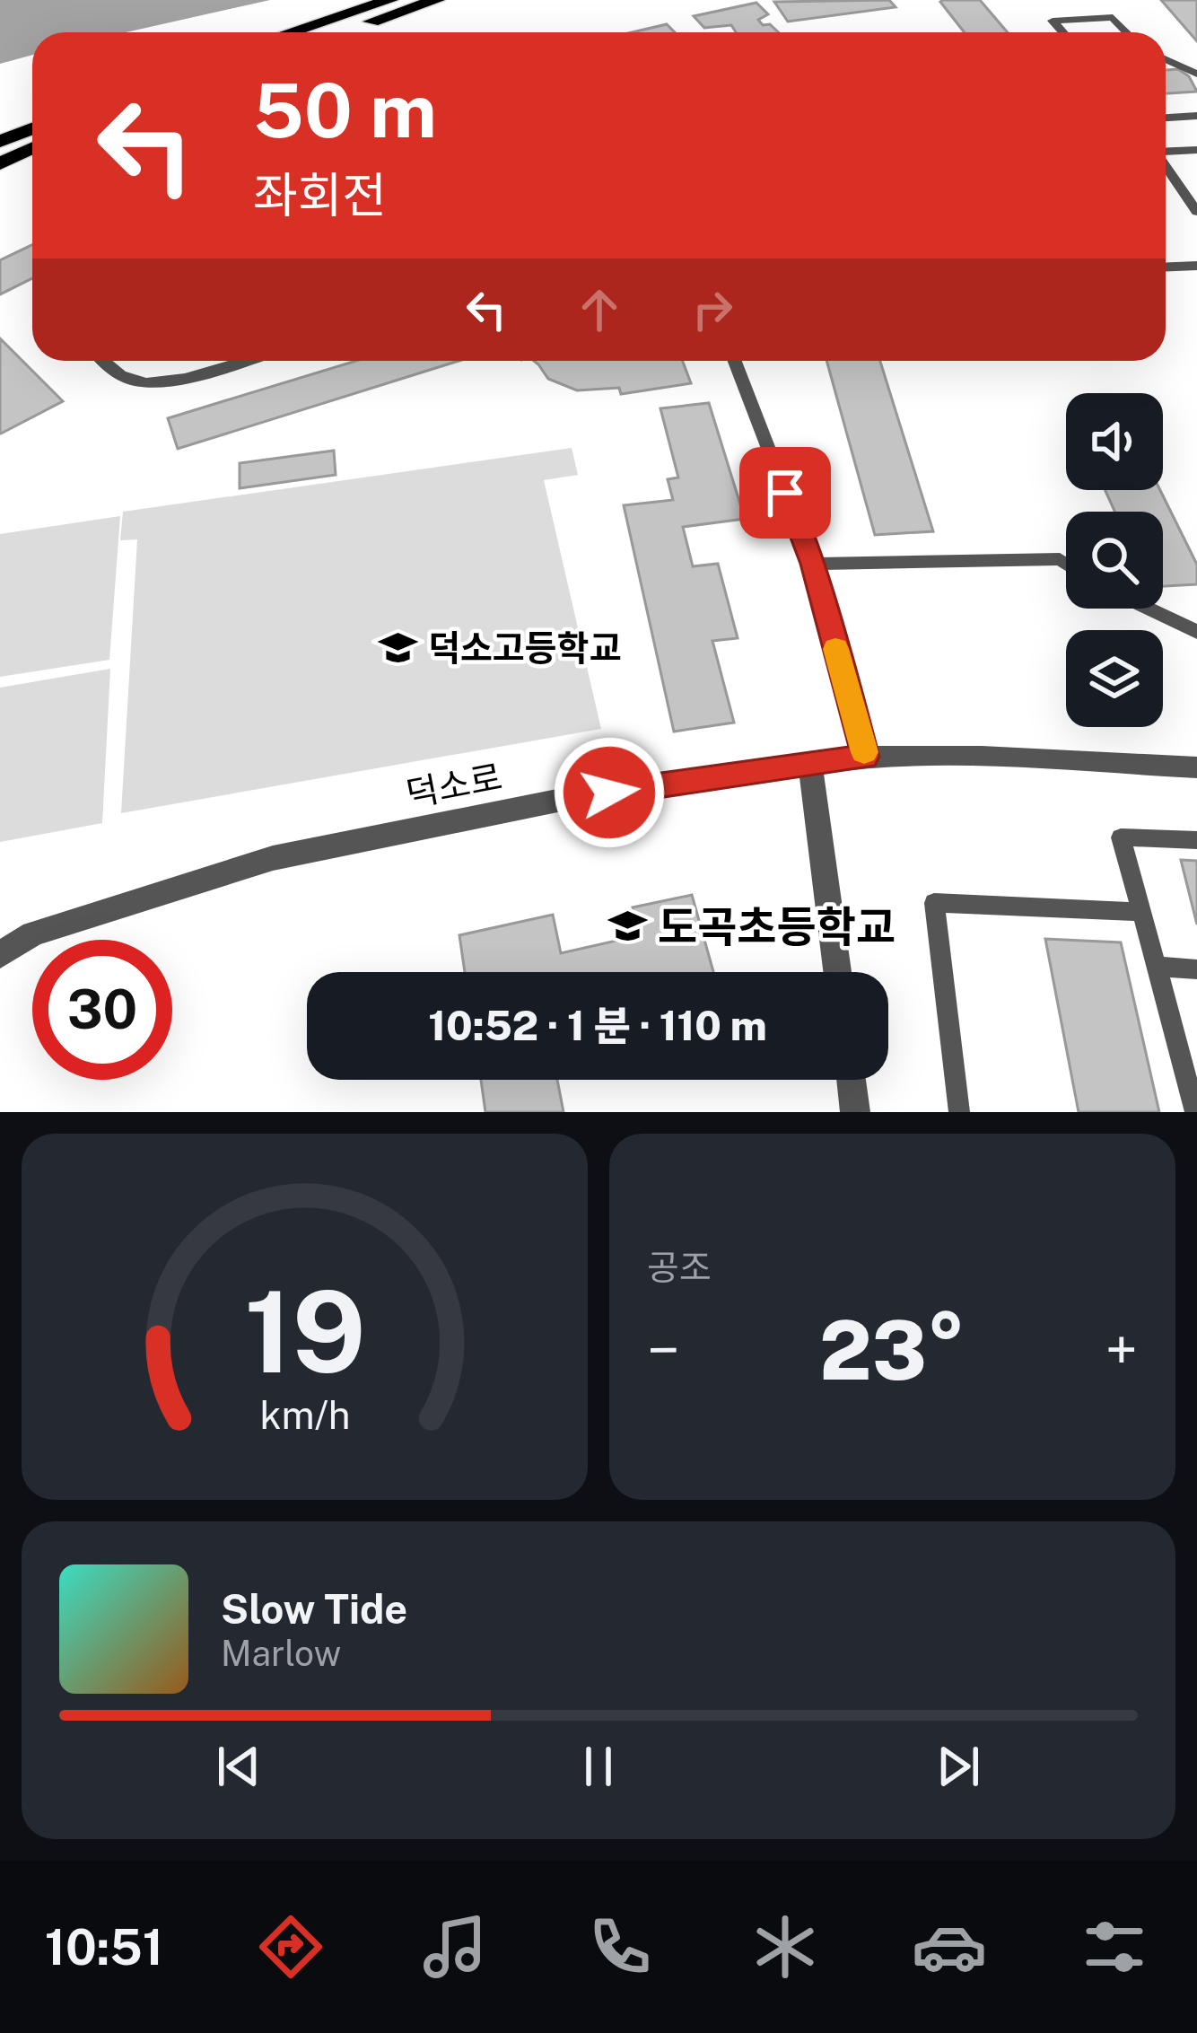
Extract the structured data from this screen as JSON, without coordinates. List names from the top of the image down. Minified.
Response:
{"streets":{"street":["덕소로"]},"places":{"school or university":["덕소고등학교","도곡초등학교"]},"page":{"turn":["50 m","좌회전"],"limit":"30","trip":"10:52 · 1 분 · 110 m","tile":"공조","heat":["−","23°","+"],"song":["Slow Tide","Marlow"],"tabs":"10:51","gauge":["19","km/h"]}}
